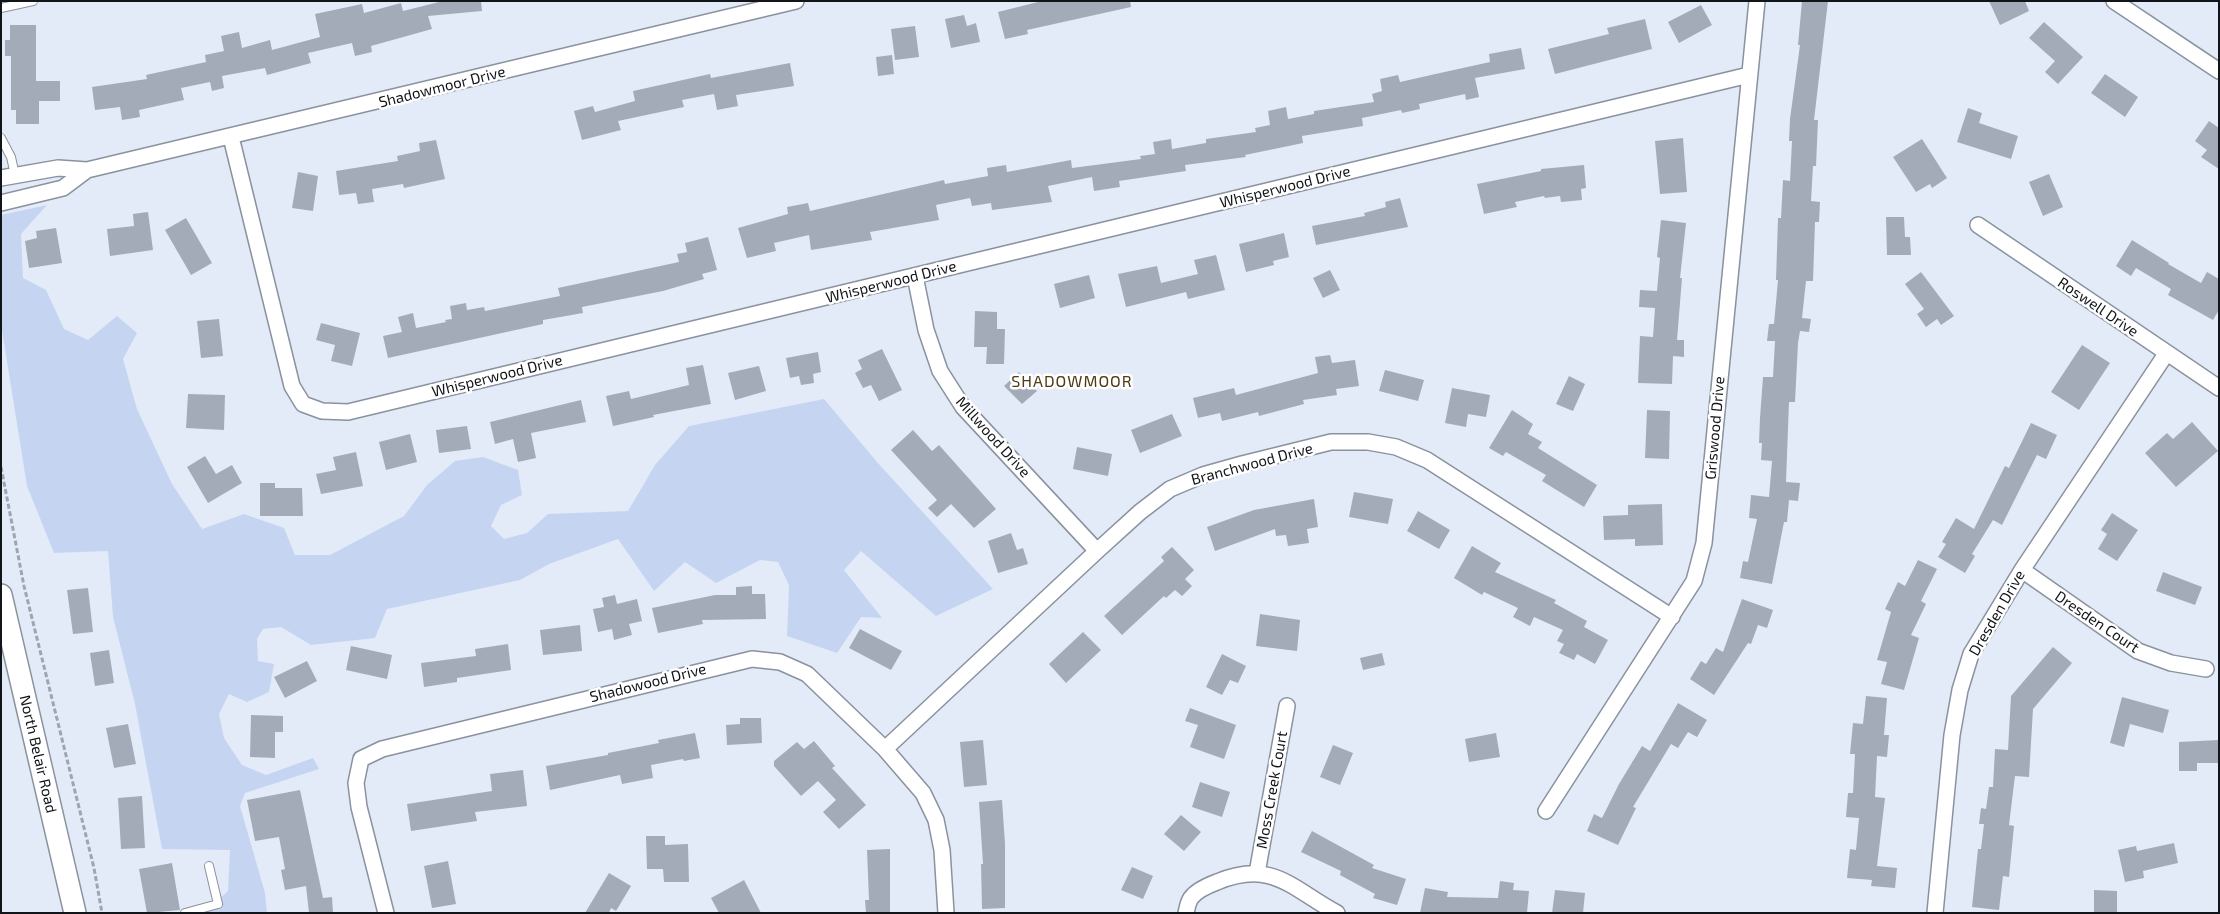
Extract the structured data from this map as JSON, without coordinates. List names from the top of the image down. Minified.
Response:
{"streets":{"main road":["North Belair Road"],"street":["Shadowmoor Drive","Whisperwood Drive","Roswell Drive","Griswood Drive","Millwood Drive","Branchwood Drive","Dresden Drive","Dresden Court","Shadowood Drive","Moss Creek Court"]},"crossings":[["Shadowmoor Drive","Whisperwood Drive"],["Whisperwood Drive","Griswood Drive"],["Whisperwood Drive","Millwood Drive"],["Roswell Drive","Dresden Drive"],["Griswood Drive","Branchwood Drive"],["Millwood Drive","Branchwood Drive"],["Branchwood Drive","Shadowood Drive"],["Dresden Drive","Dresden Court"]],"districts":["SHADOWMOOR"]}
